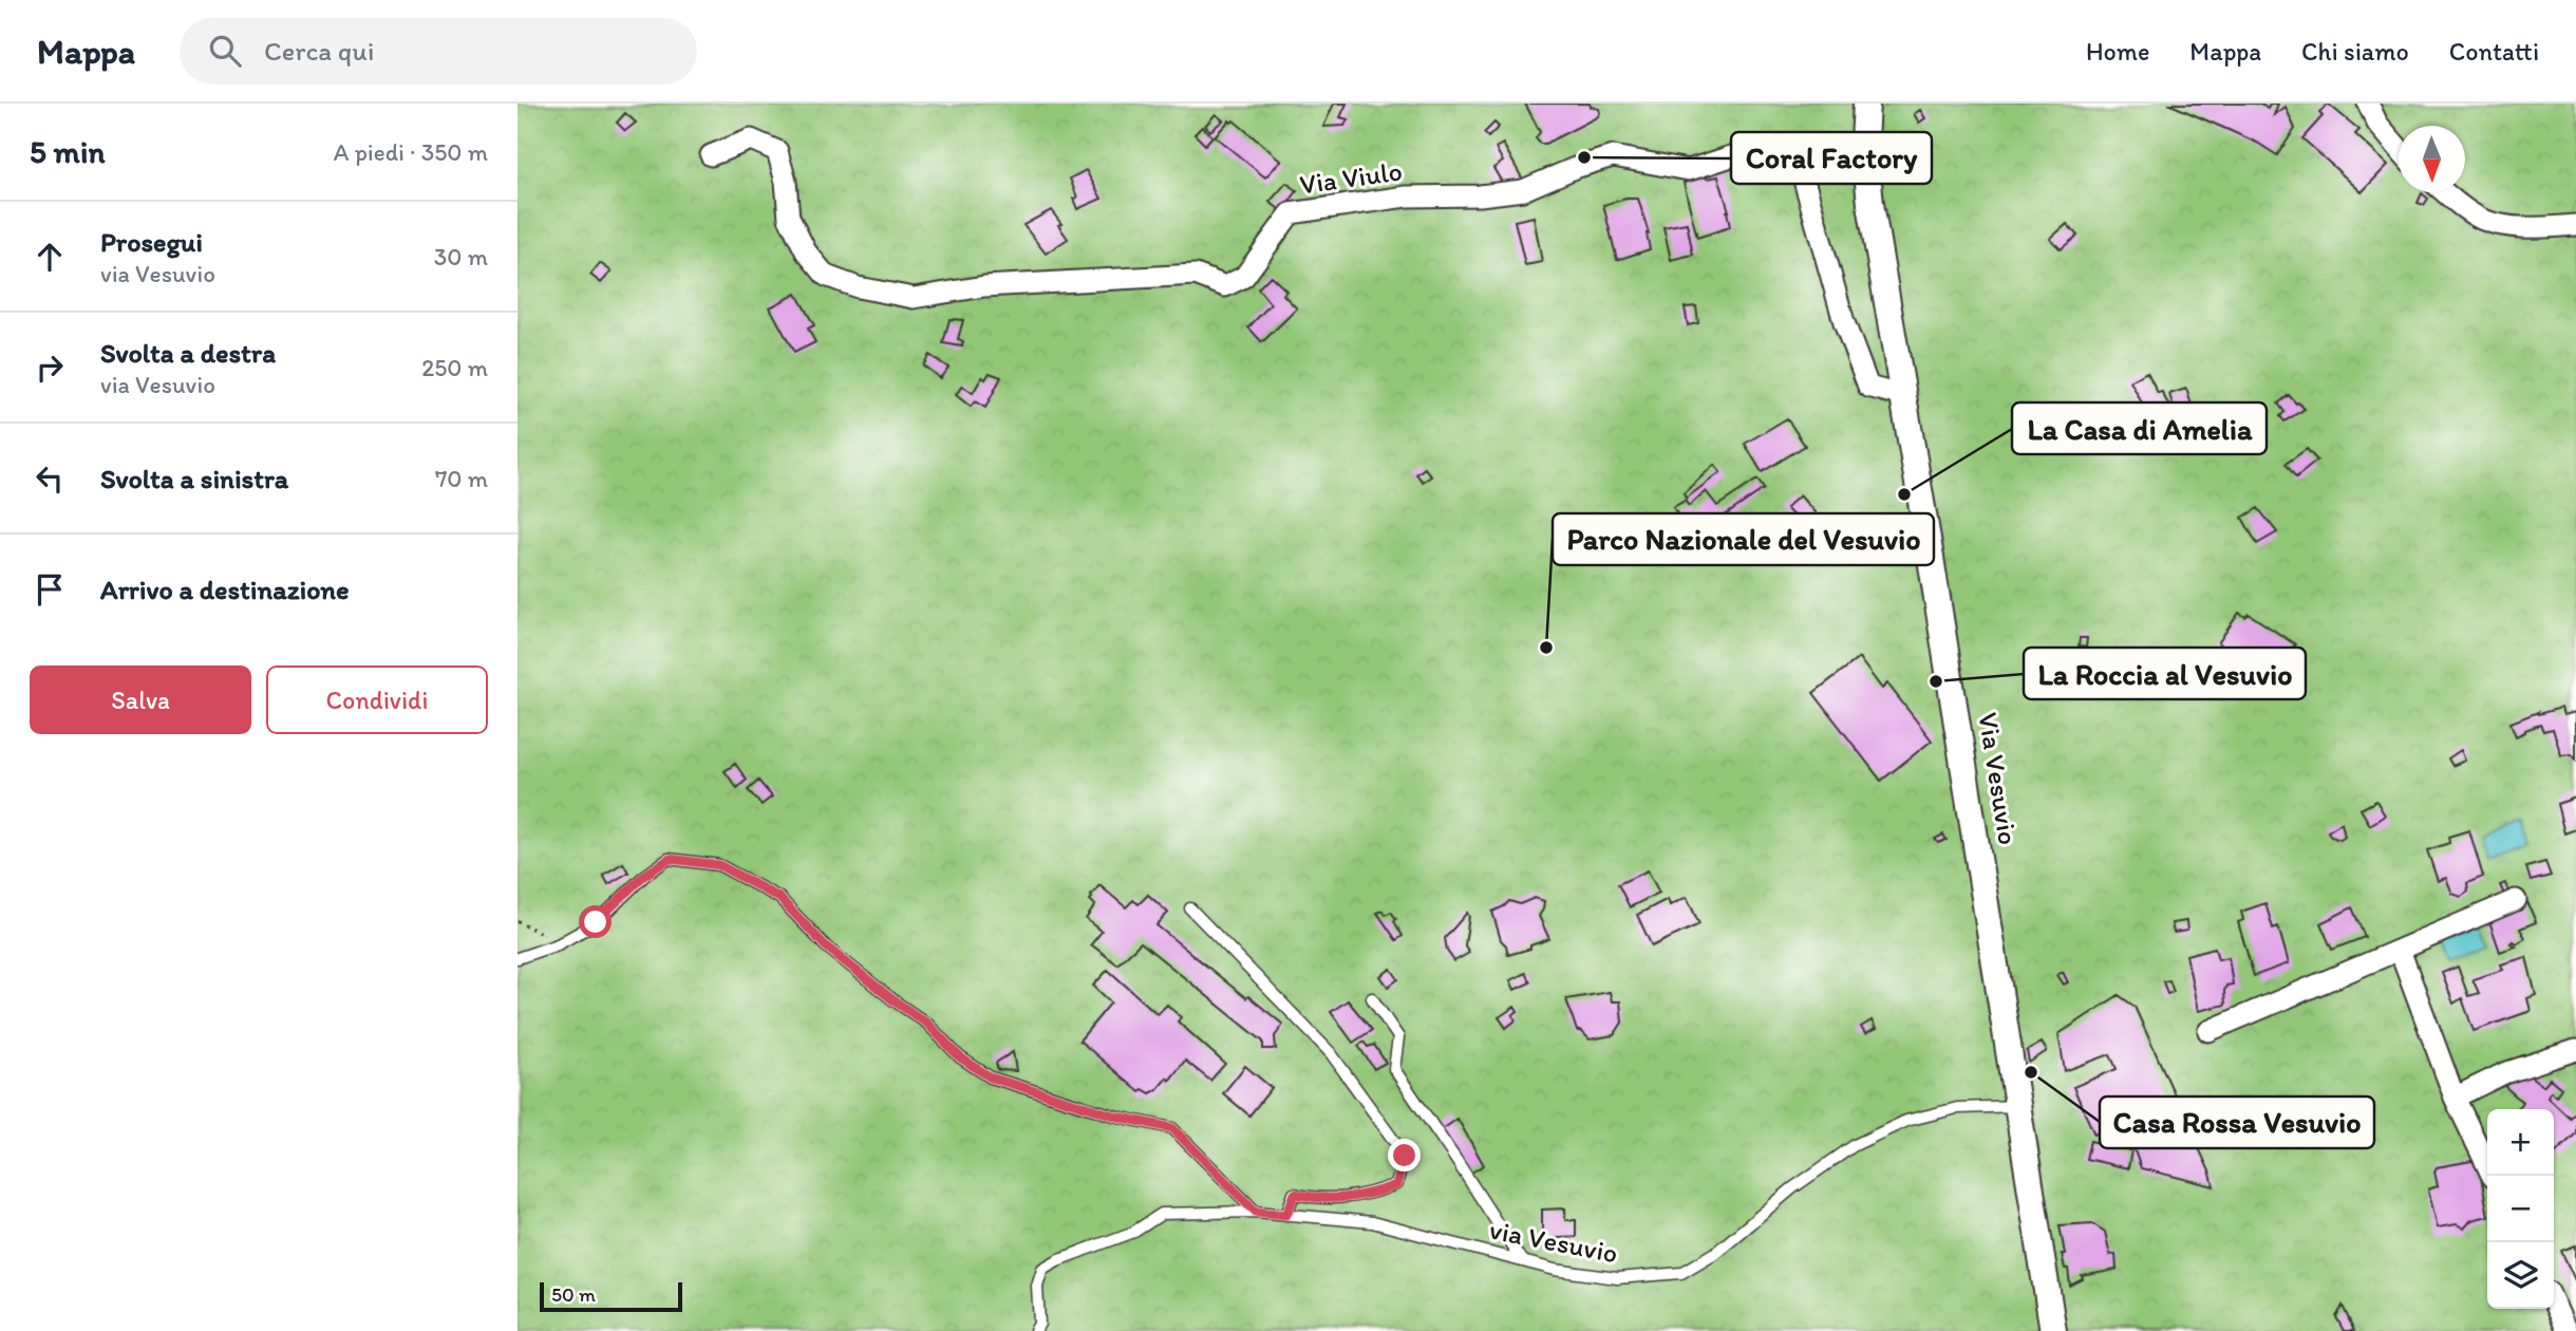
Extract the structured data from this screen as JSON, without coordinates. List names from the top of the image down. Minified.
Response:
{"streets":{"street":["Via Viulo","Via Vesuvio"],"lane":["via Vesuvio"]},"crossings":[["Via Viulo","Via Vesuvio"],["Via Vesuvio","via Vesuvio"]],"places":["Coral Factory","La Casa di Amelia","Parco Nazionale del Vesuvio","La Roccia al Vesuvio","Casa Rossa Vesuvio"],"scale_bar":"50 m","north":"bottom","page":{"header":"Mappa","search":"Cerca qui","nav":["Home","Mappa","Chi siamo","Contatti"],"heading":["5 min","A piedi · 350 m"],"list":[["Prosegui","via Vesuvio","30 m"],["Svolta a destra","via Vesuvio","250 m"],["Svolta a sinistra","70 m"],"Arrivo a destinazione"],"buttons":["Salva","Condividi"],"map_buttons":["+","−"],"scale":"50 m"}}
